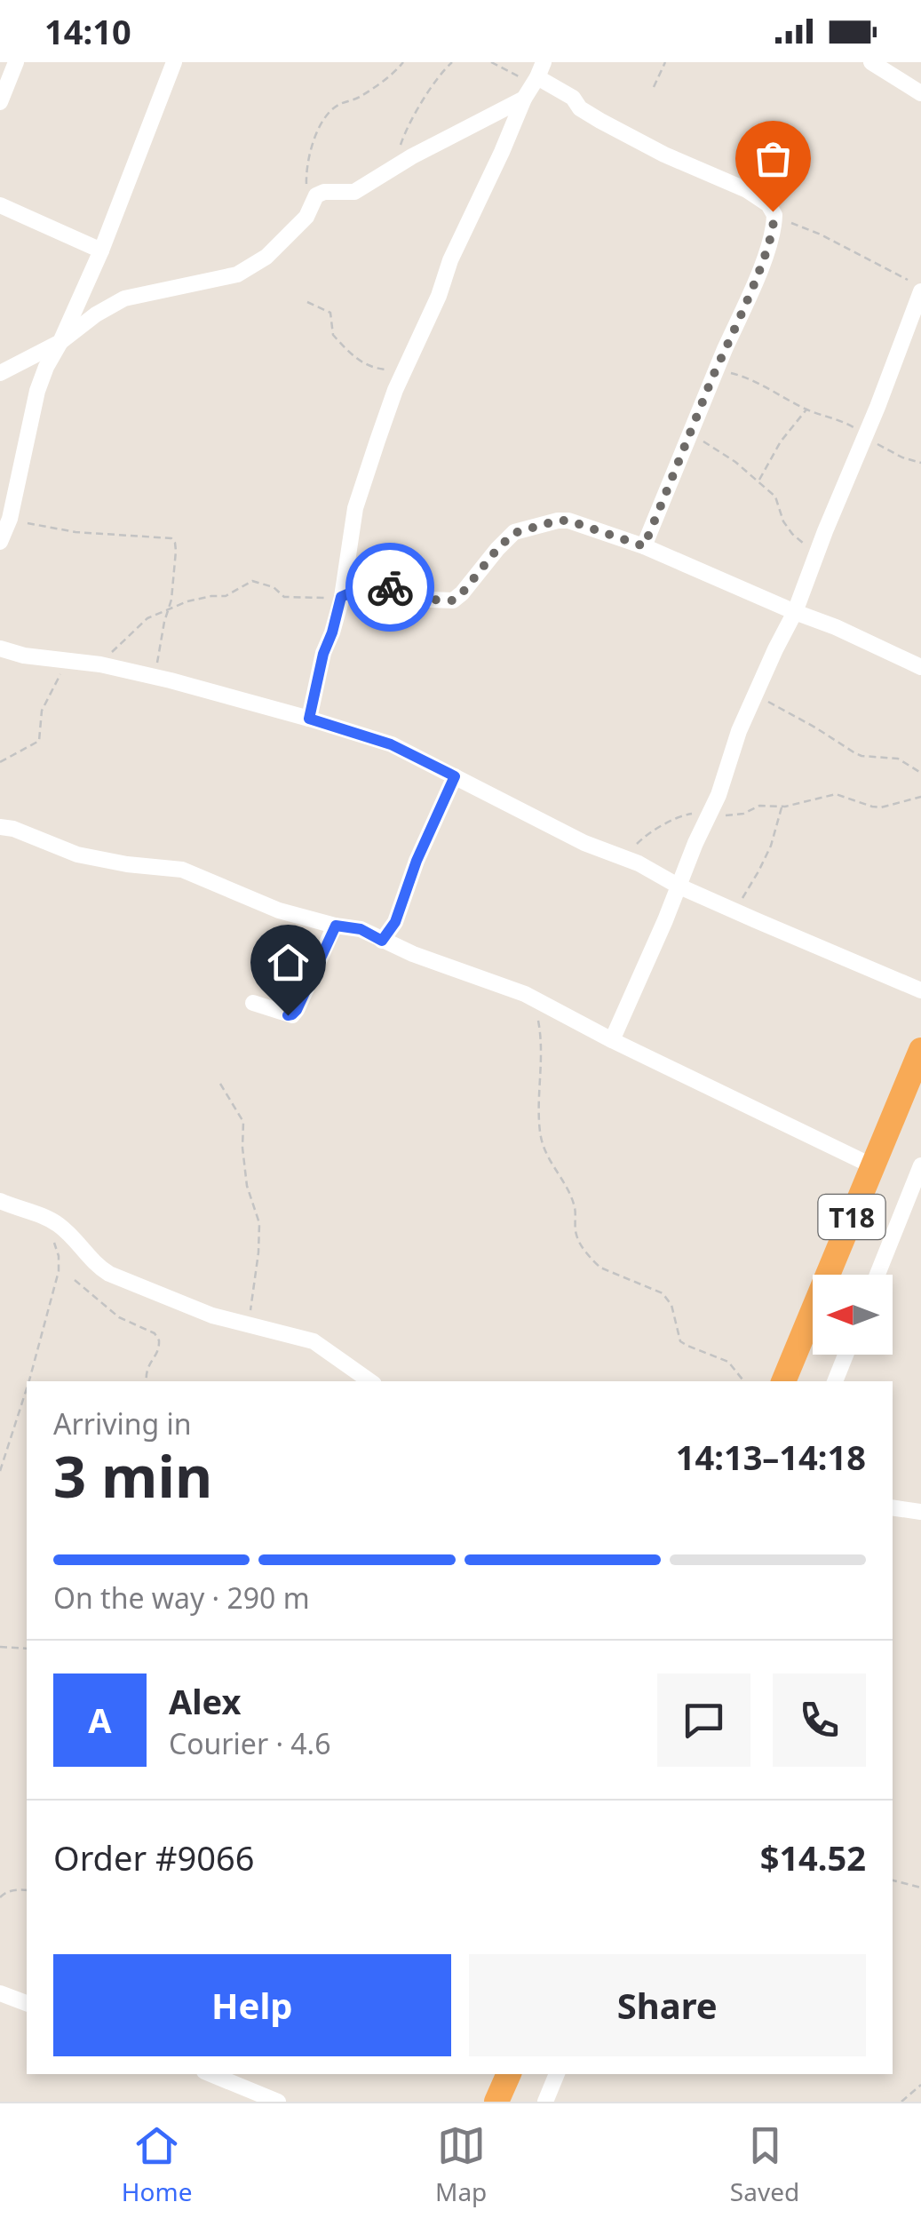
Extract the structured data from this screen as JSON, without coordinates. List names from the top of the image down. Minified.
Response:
{"streets":{"highway":["T18"]},"north":"left","page":{"status":"14:10","heading":["3 min","Arriving in","14:13–14:18"],"panel":["Alex","Courier · 4.6","Order #9066","$14.52"],"bar":"On the way · 290 m","round":"A","buttons":["Help","Share"],"tabs":["Home","Map","Saved"]}}
